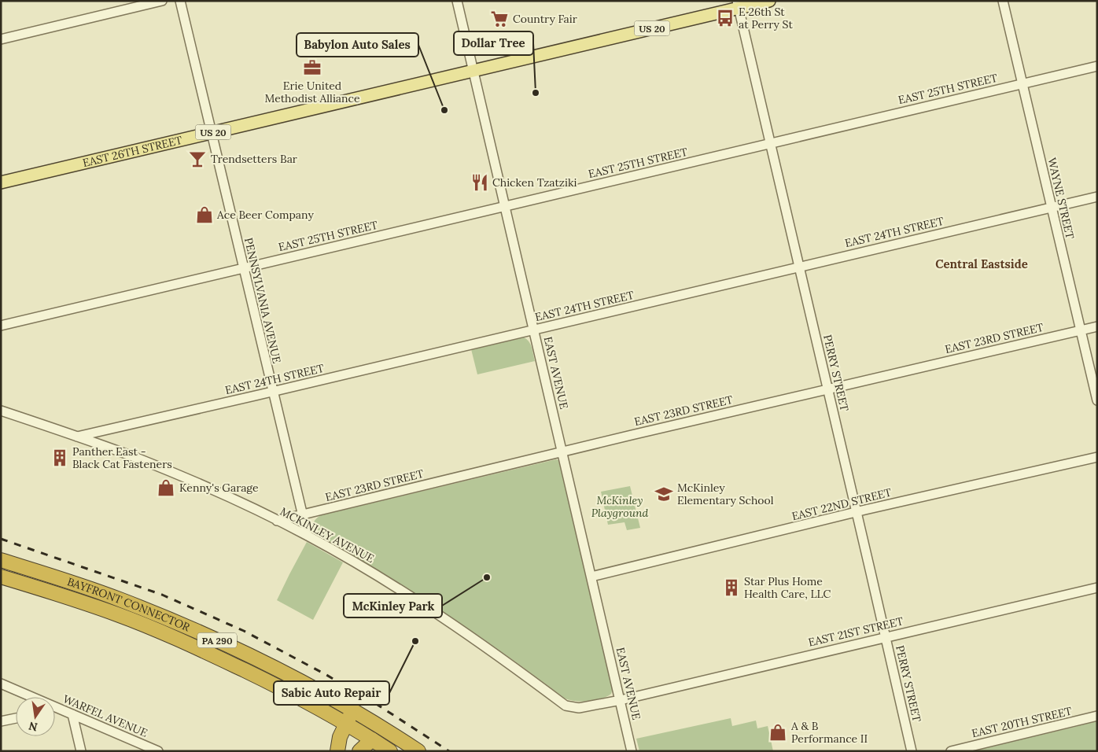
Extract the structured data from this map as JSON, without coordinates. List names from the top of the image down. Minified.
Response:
{"streets":{"highway":["BAYFRONT CONNECTOR","PA 290"],"main road":["US 20","EAST 26TH STREET"],"street":["EAST 25TH STREET","WAYNE STREET","EAST 24TH STREET","PENNSYLVANIA AVENUE","EAST 23RD STREET","EAST AVENUE","PERRY STREET","EAST 22ND STREET","MCKINLEY AVENUE","EAST 21ST STREET","WARFEL AVENUE","EAST 20TH STREET"]},"crossings":[["EAST 25TH STREET","WAYNE STREET"],["EAST 25TH STREET","PENNSYLVANIA AVENUE"],["EAST 25TH STREET","EAST AVENUE"],["EAST 25TH STREET","PERRY STREET"],["EAST 26TH STREET","PENNSYLVANIA AVENUE"],["EAST 26TH STREET","EAST AVENUE"],["EAST 26TH STREET","PERRY STREET"],["WAYNE STREET","EAST 24TH STREET"],["WAYNE STREET","EAST 23RD STREET"],["EAST 24TH STREET","PENNSYLVANIA AVENUE"],["EAST 24TH STREET","EAST AVENUE"],["EAST 24TH STREET","PERRY STREET"],["EAST 24TH STREET","MCKINLEY AVENUE"],["PENNSYLVANIA AVENUE","EAST 23RD STREET"],["PENNSYLVANIA AVENUE","MCKINLEY AVENUE"],["EAST 23RD STREET","EAST AVENUE"],["EAST 23RD STREET","PERRY STREET"],["EAST 23RD STREET","MCKINLEY AVENUE"],["EAST AVENUE","EAST 22ND STREET"],["EAST AVENUE","MCKINLEY AVENUE"],["EAST AVENUE","EAST 21ST STREET"],["PERRY STREET","EAST 22ND STREET"],["PERRY STREET","EAST 21ST STREET"],["MCKINLEY AVENUE","EAST 21ST STREET"]],"districts":["Central Eastside"],"parks":["McKinley Playground"],"places":{"bus stop":["E 26th St at Perry St"],"supermarket":["Country Fair"],"office":["Erie United Methodist Alliance"],"other":["Dollar Tree","Babylon Auto Sales","McKinley Park","Sabic Auto Repair"],"bar":["Trendsetters Bar"],"restaurant":["Chicken Tzatziki"],"shop":["Ace Beer Company","Kenny's Garage","A & B Performance II"],"building":["Panther East - Black Cat Fasteners","Star Plus Home Health Care, LLC"],"school or university":["McKinley Elementary School"]},"north":"bottom"}
